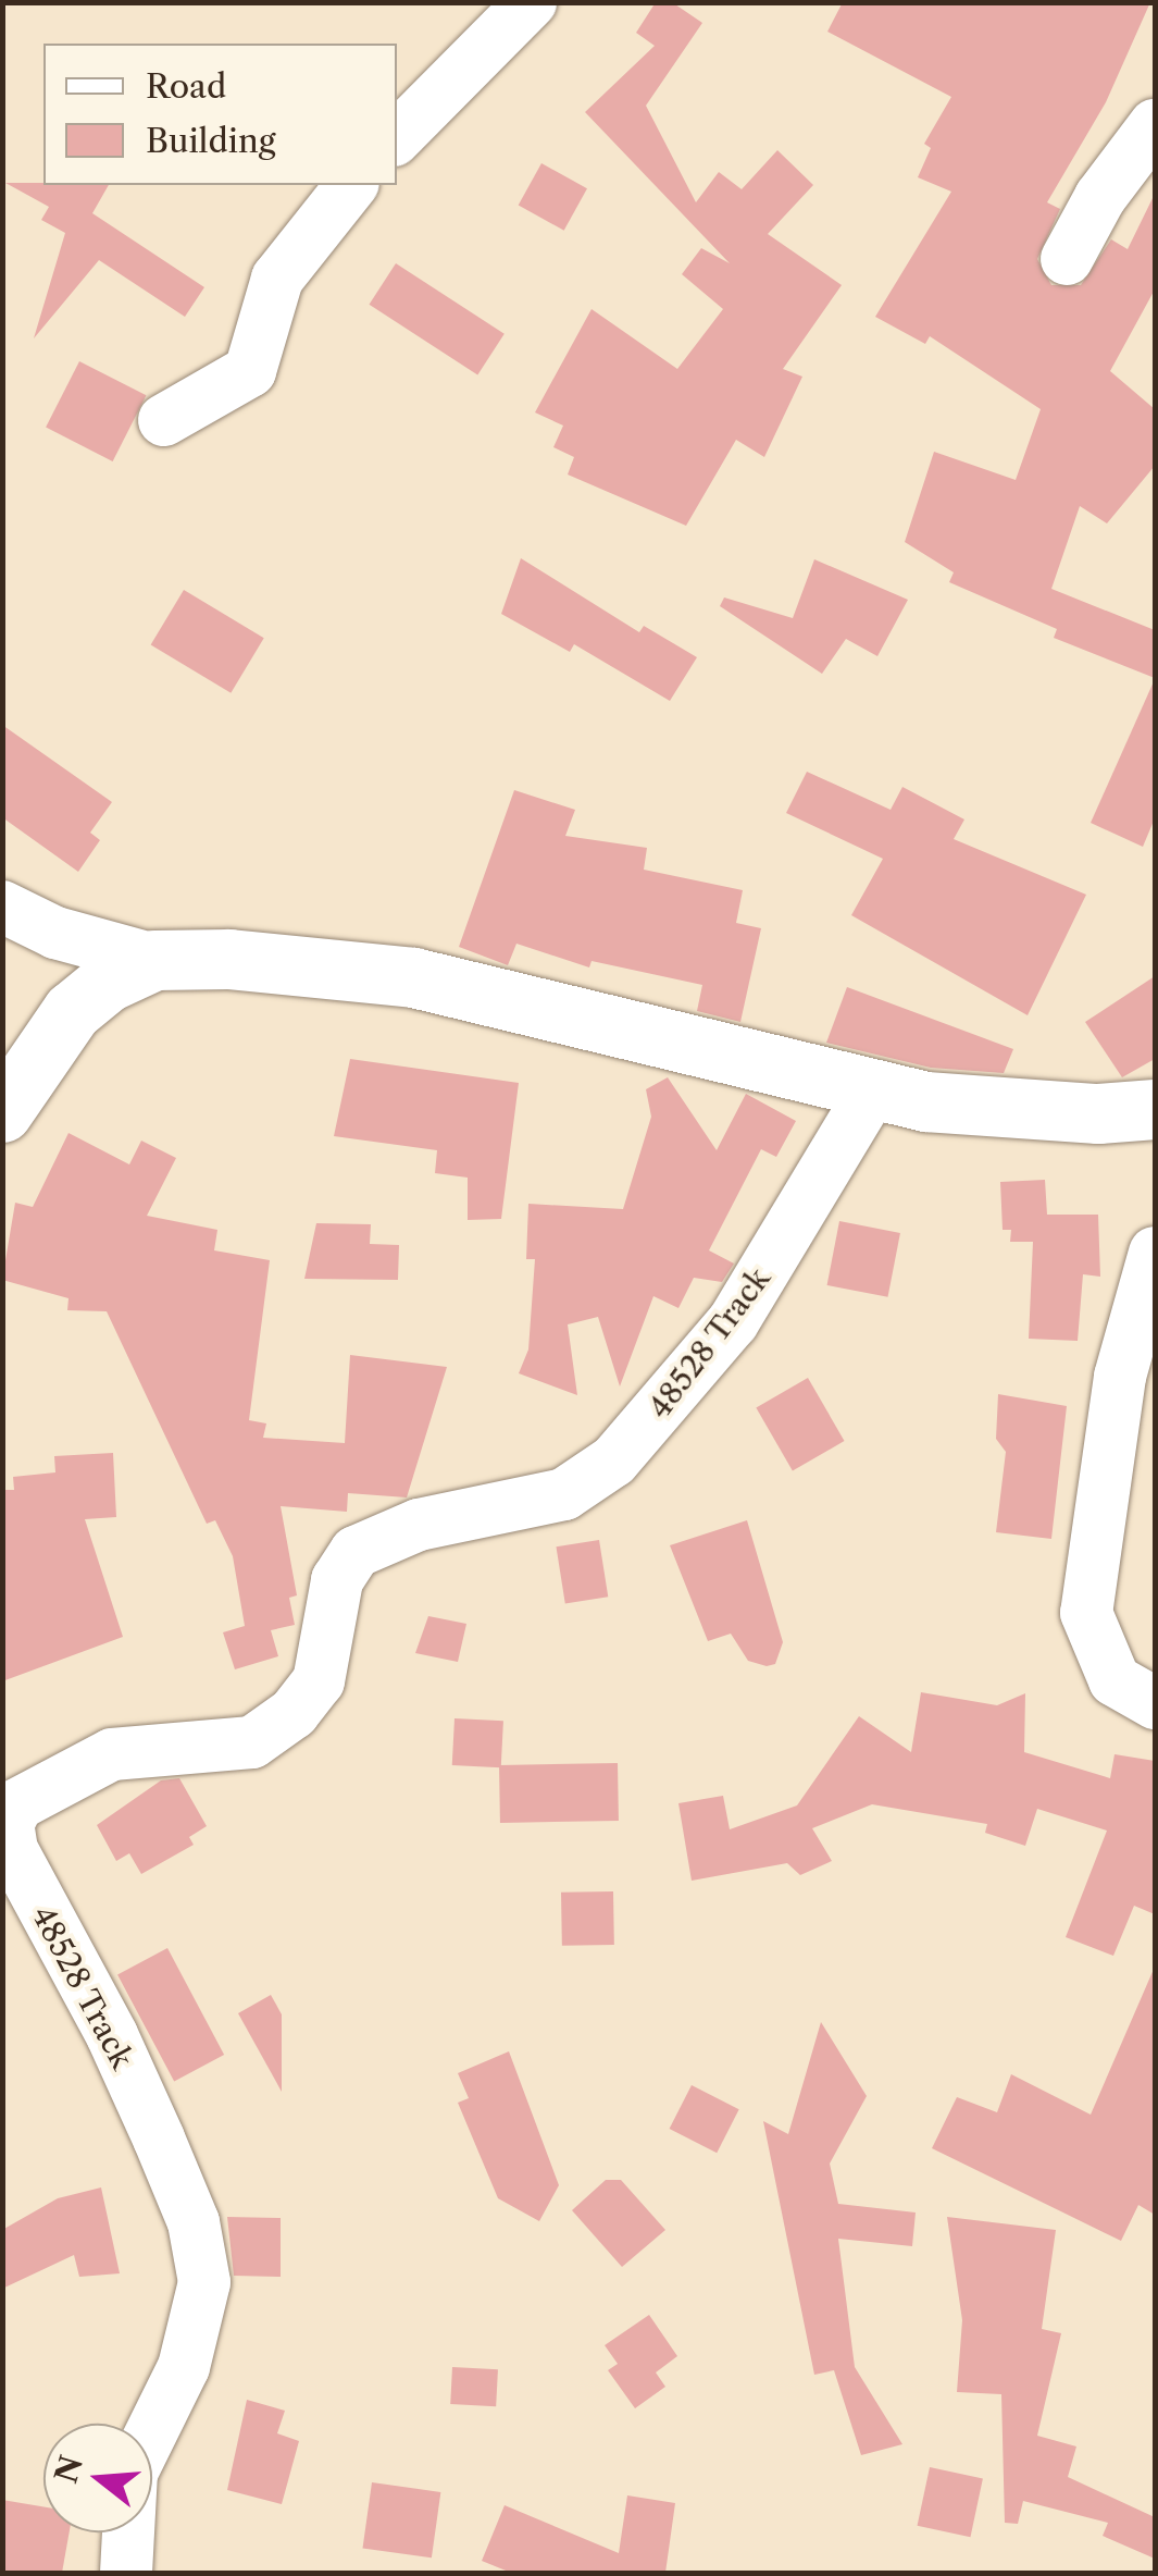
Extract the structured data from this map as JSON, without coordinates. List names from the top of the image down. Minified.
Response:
{"streets":{"street":["48528 Track"]},"legend":["Road","Building"],"north":"left"}
